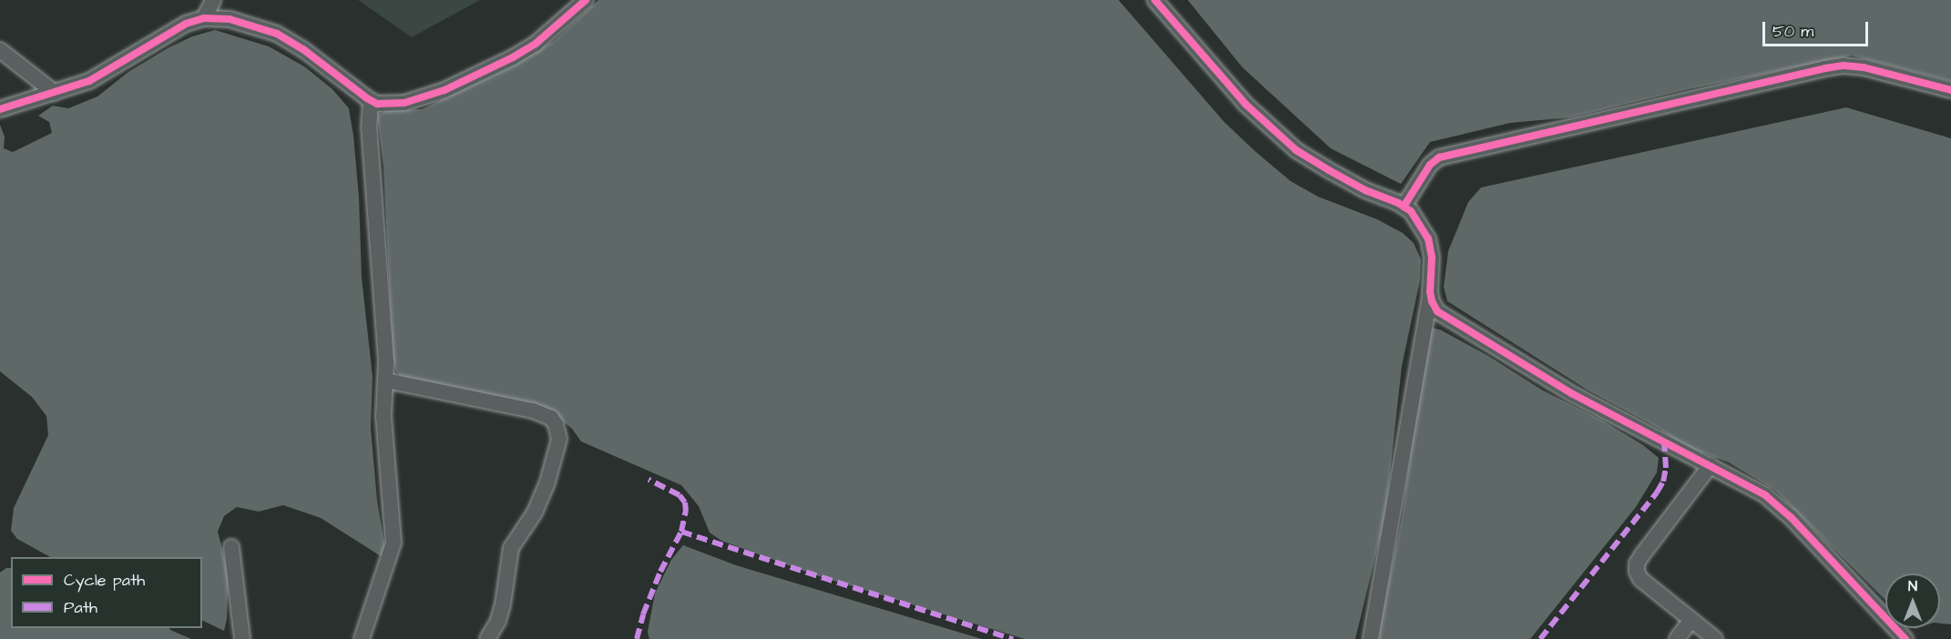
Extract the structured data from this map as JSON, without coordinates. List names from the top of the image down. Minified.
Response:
{"legend":["Cycle path","Path"],"scale_bar":"50 m","north":"top"}
